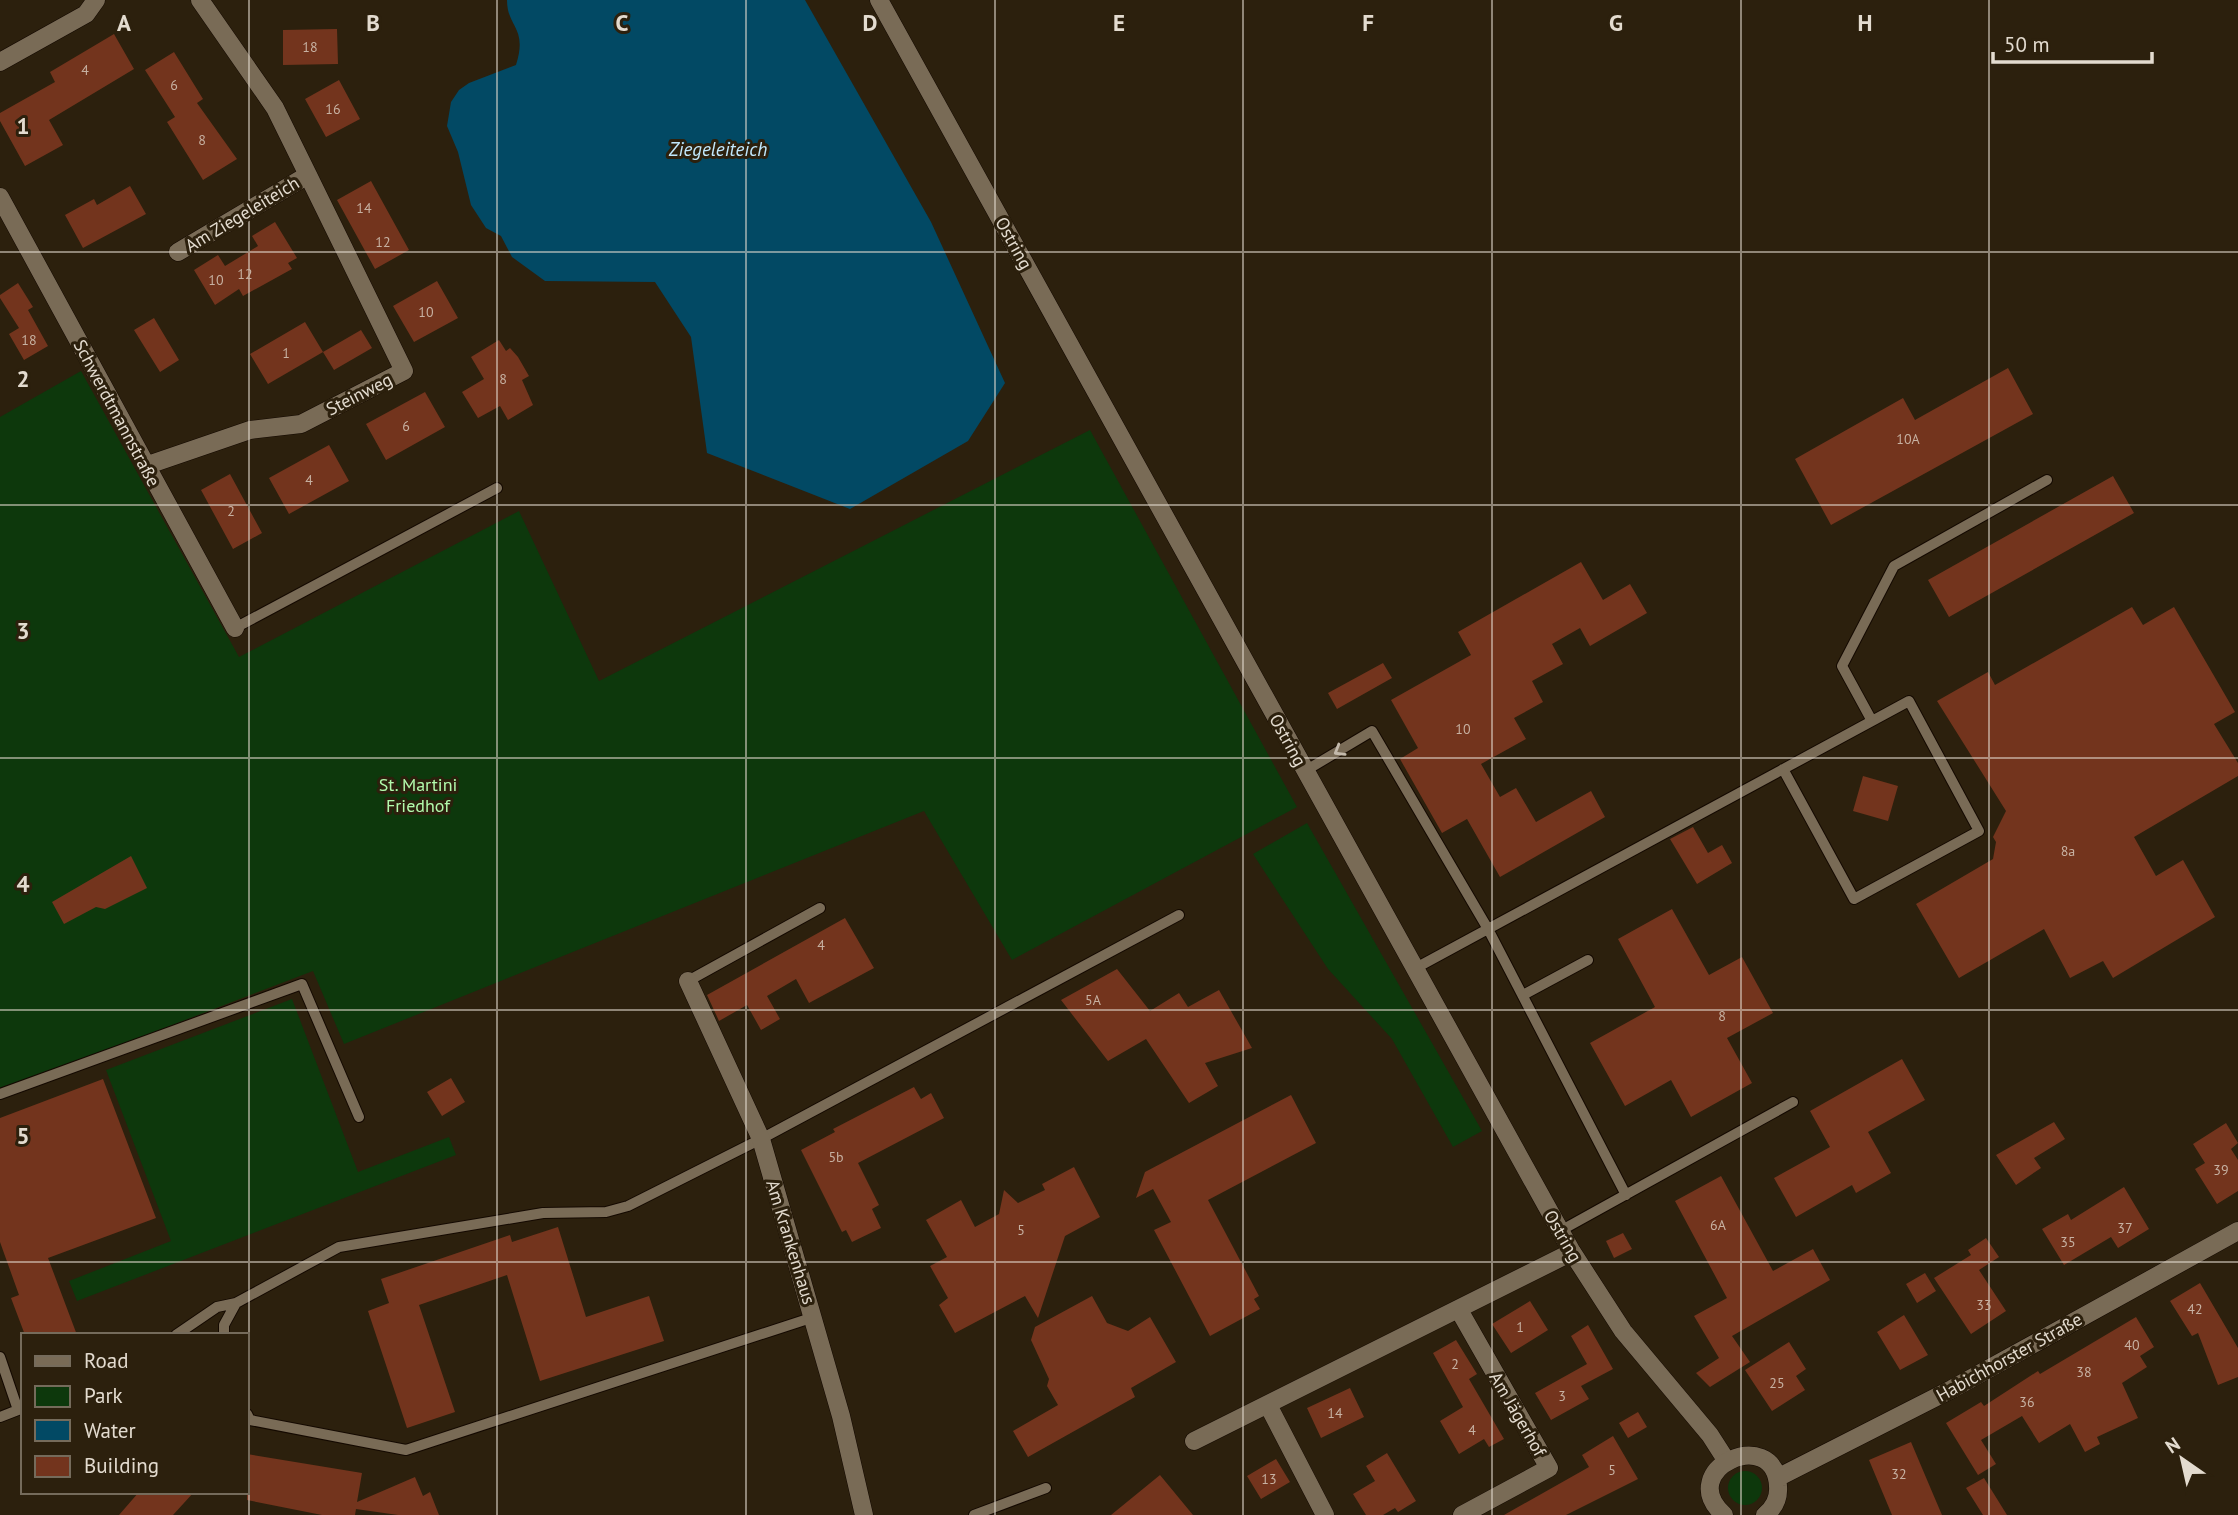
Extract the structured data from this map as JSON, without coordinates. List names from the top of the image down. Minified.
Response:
{"streets":{"street":["Am Ziegeleiteich","Ostring","Steinweg","Schwerdtmannstraße","Am Krankenhaus","Habichhorster Straße","Am Jägerhof"]},"crossings":[["Am Ziegeleiteich","Steinweg"],["Steinweg","Schwerdtmannstraße"]],"water":["Ziegeleiteich"],"parks":["St. Martini Friedhof"],"house_numbers":["18","4","6","16","8","14","12","12","10","10","18","1","8","6","10A","4","2","10","8a","4","5A","8","5b","39","6A","37","5","35","33","42","1","40","2","38","25","3","36","14","4","5","32","13"],"legend":["Road","Park","Water","Building"],"scale_bar":"50 m","north":"top left","grid":{"columns":["A","B","C","D","E","F","G","H"],"rows":["1","2","3","4","5"]}}
